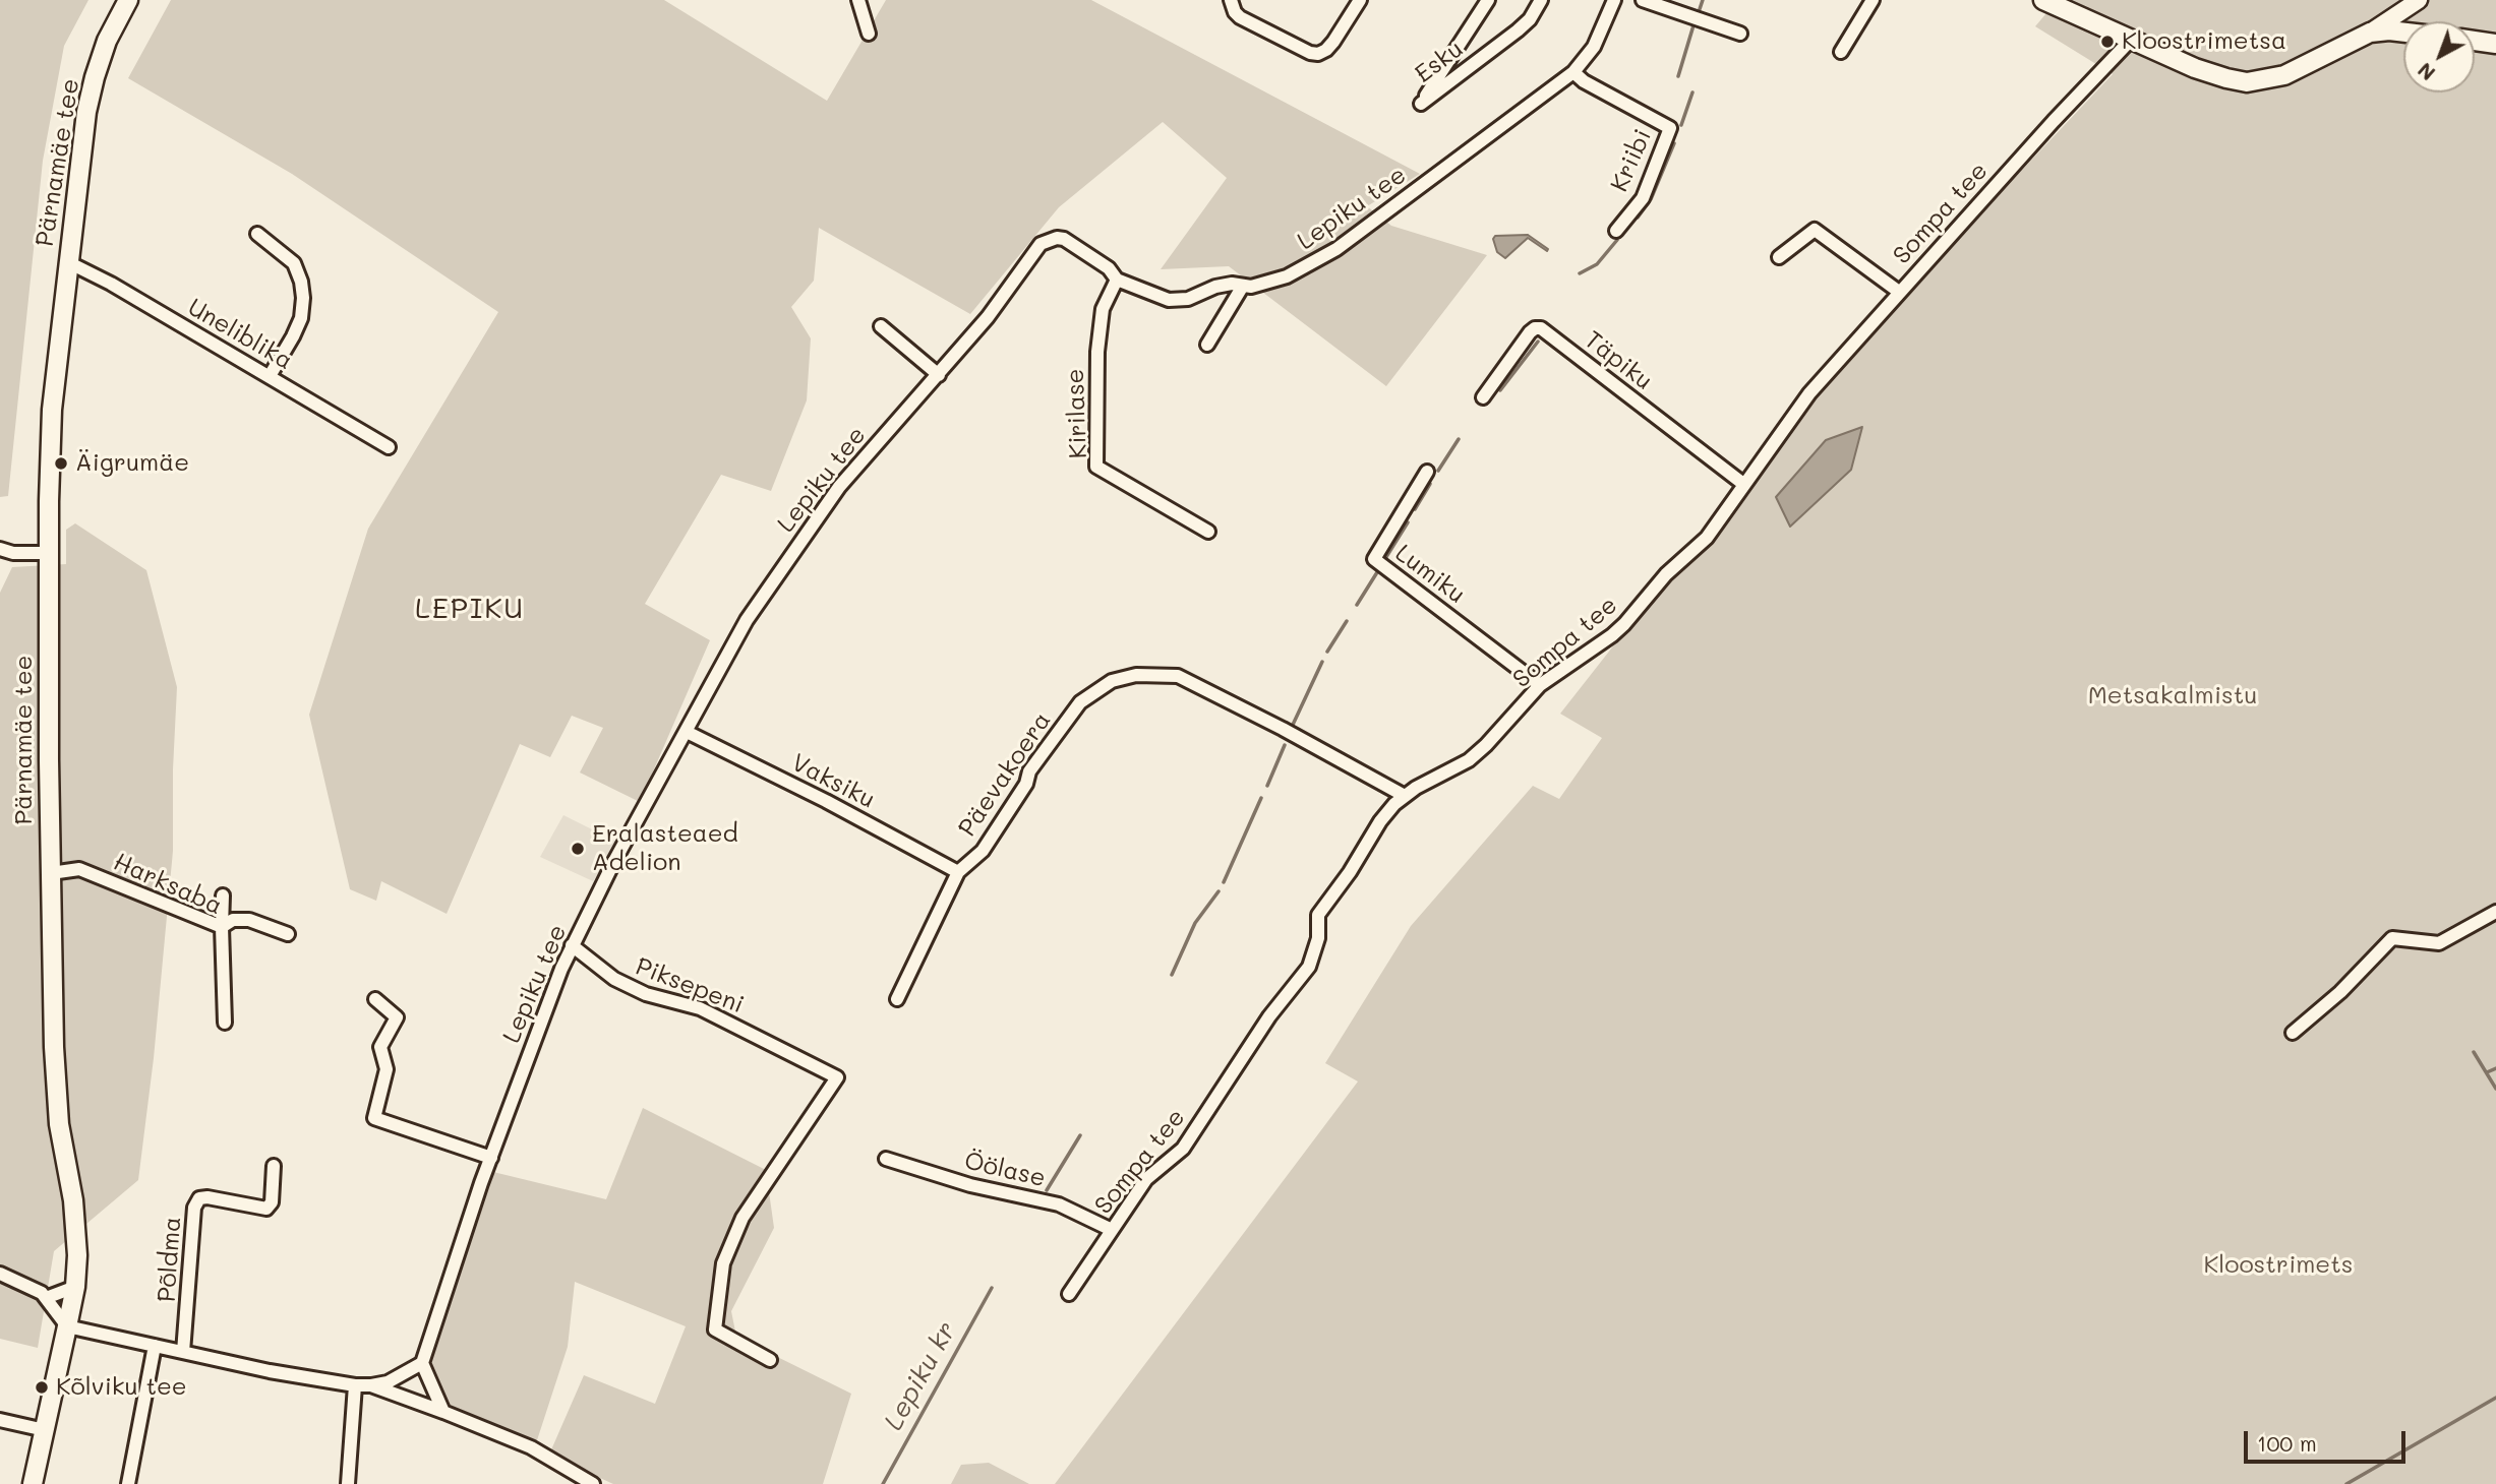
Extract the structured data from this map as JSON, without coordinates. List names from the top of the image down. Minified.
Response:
{"streets":{"main road":["Pärnamäe tee"],"street":["Esku","Kriibi","Lepiku tee","Sompa tee","Uneliblika","Täpiku","Kirilase","Lumiku","Päevakoera","Vaksiku","Harksaba","Piksepeni","Öölase","Põldma"]},"crossings":[["Kriibi","Lepiku tee"],["Pärnamäe tee","Uneliblika"],["Pärnamäe tee","Harksaba"],["Lepiku tee","Kirilase"],["Lepiku tee","Vaksiku"],["Lepiku tee","Piksepeni"],["Sompa tee","Täpiku"],["Sompa tee","Lumiku"],["Sompa tee","Päevakoera"],["Sompa tee","Öölase"],["Päevakoera","Vaksiku"]],"districts":["LEPIKU"],"water":["Lepiku kr"],"parks":["Metsakalmistu","Kloostrimets"],"places":["Kloostrimetsa","Äigrumäe","Eralasteaed Adelion","Kõlviku tee"],"scale_bar":"100 m","north":"bottom left"}
